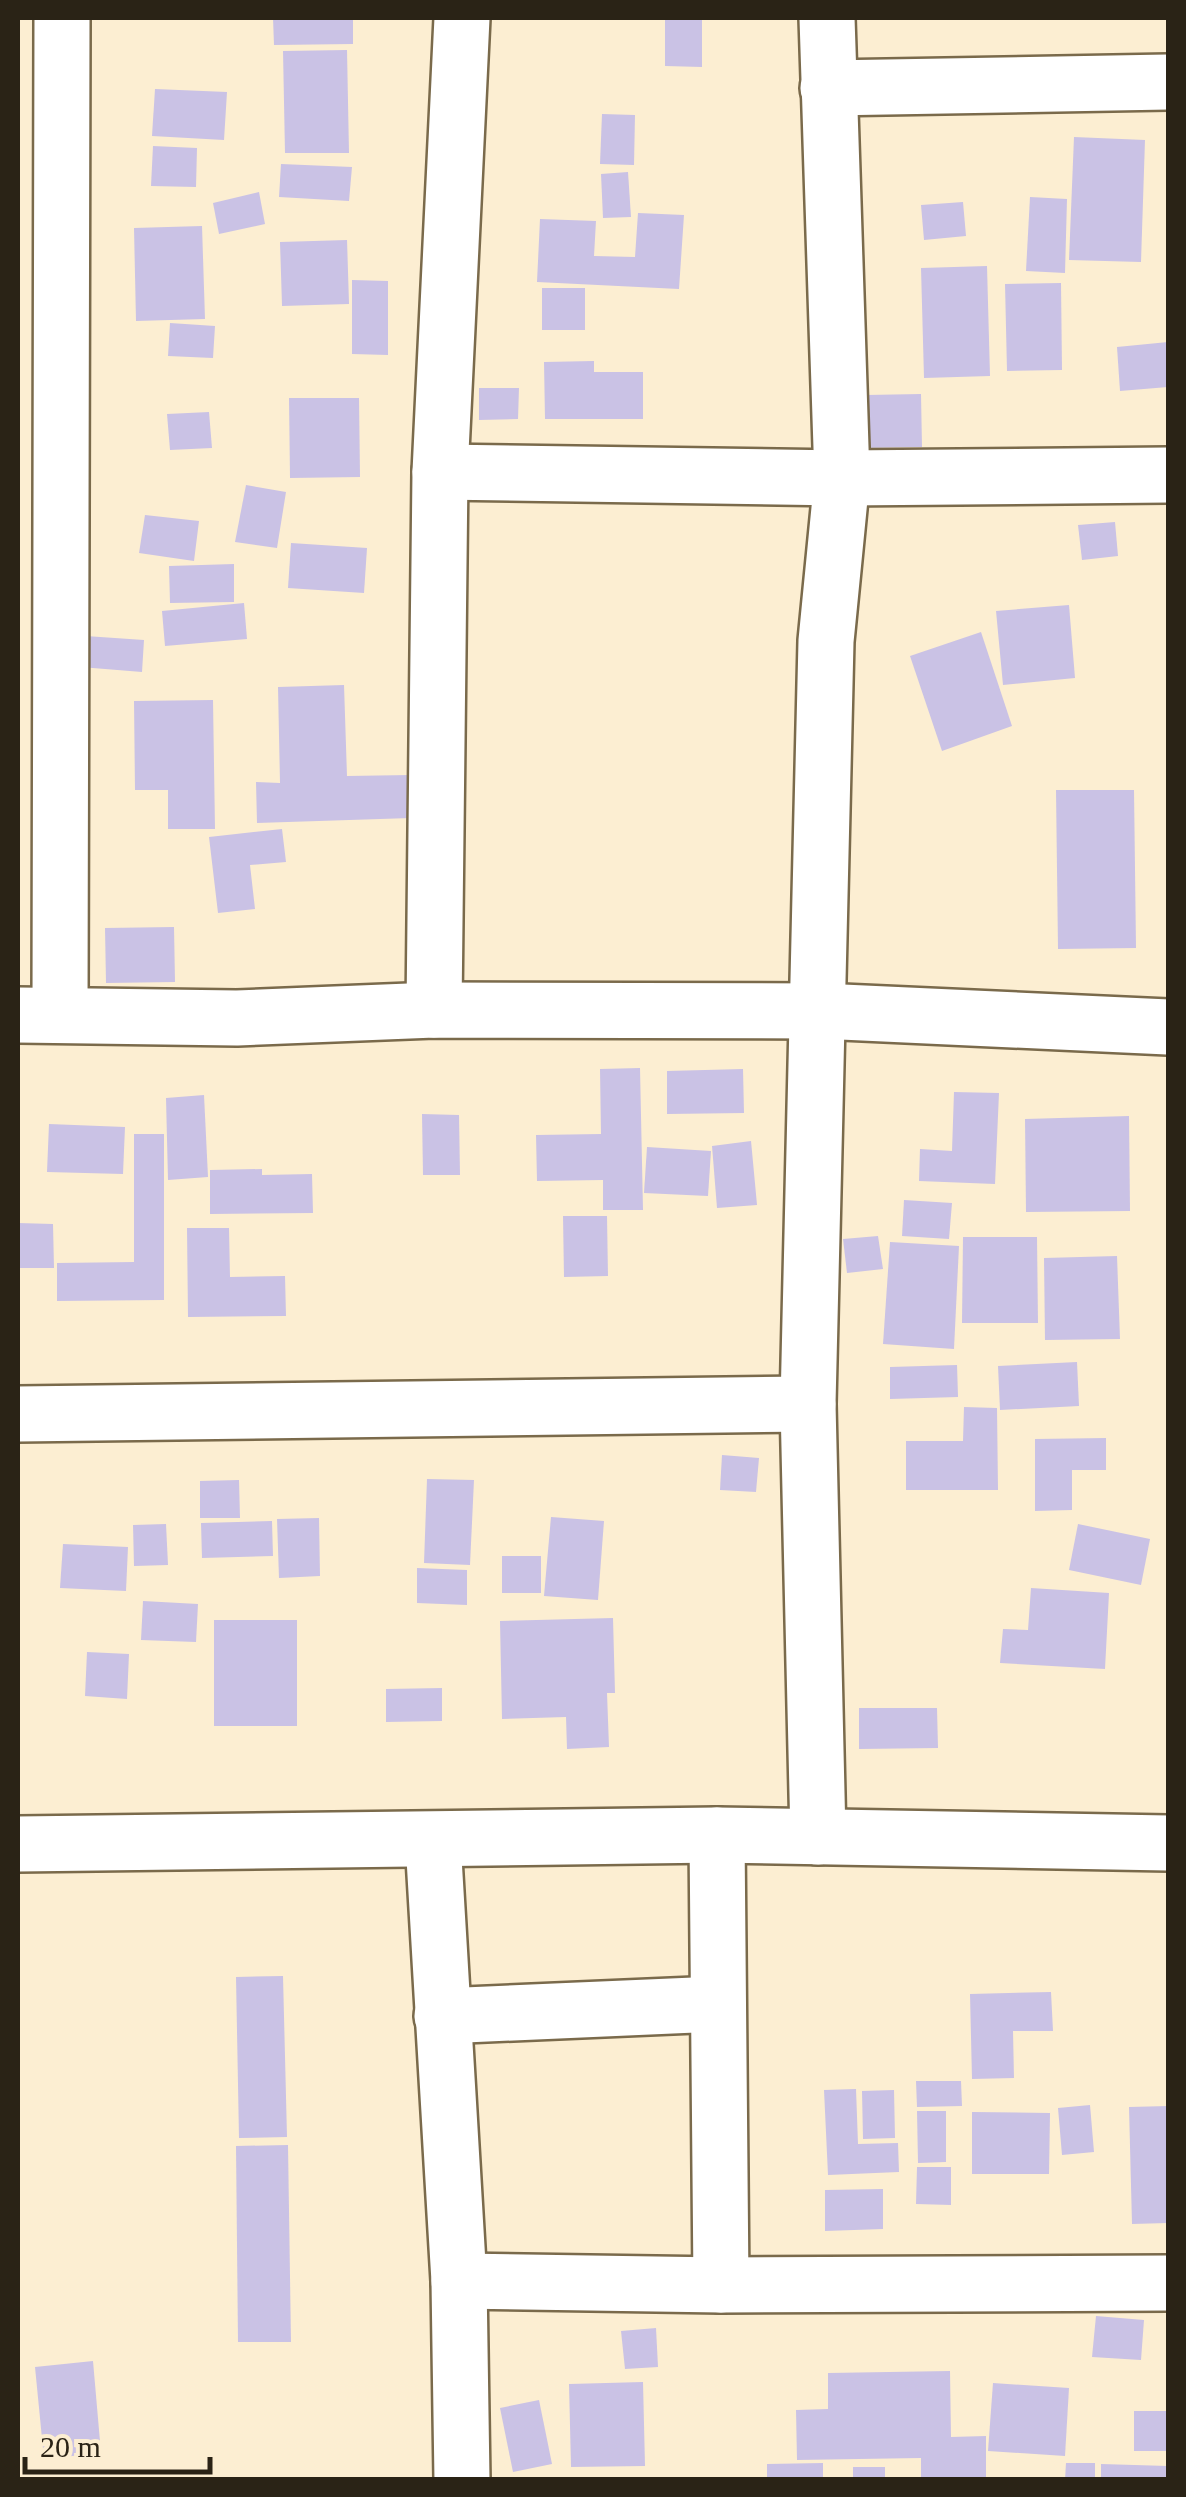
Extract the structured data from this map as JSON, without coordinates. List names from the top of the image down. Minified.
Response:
{"scale_bar":"20 m"}
